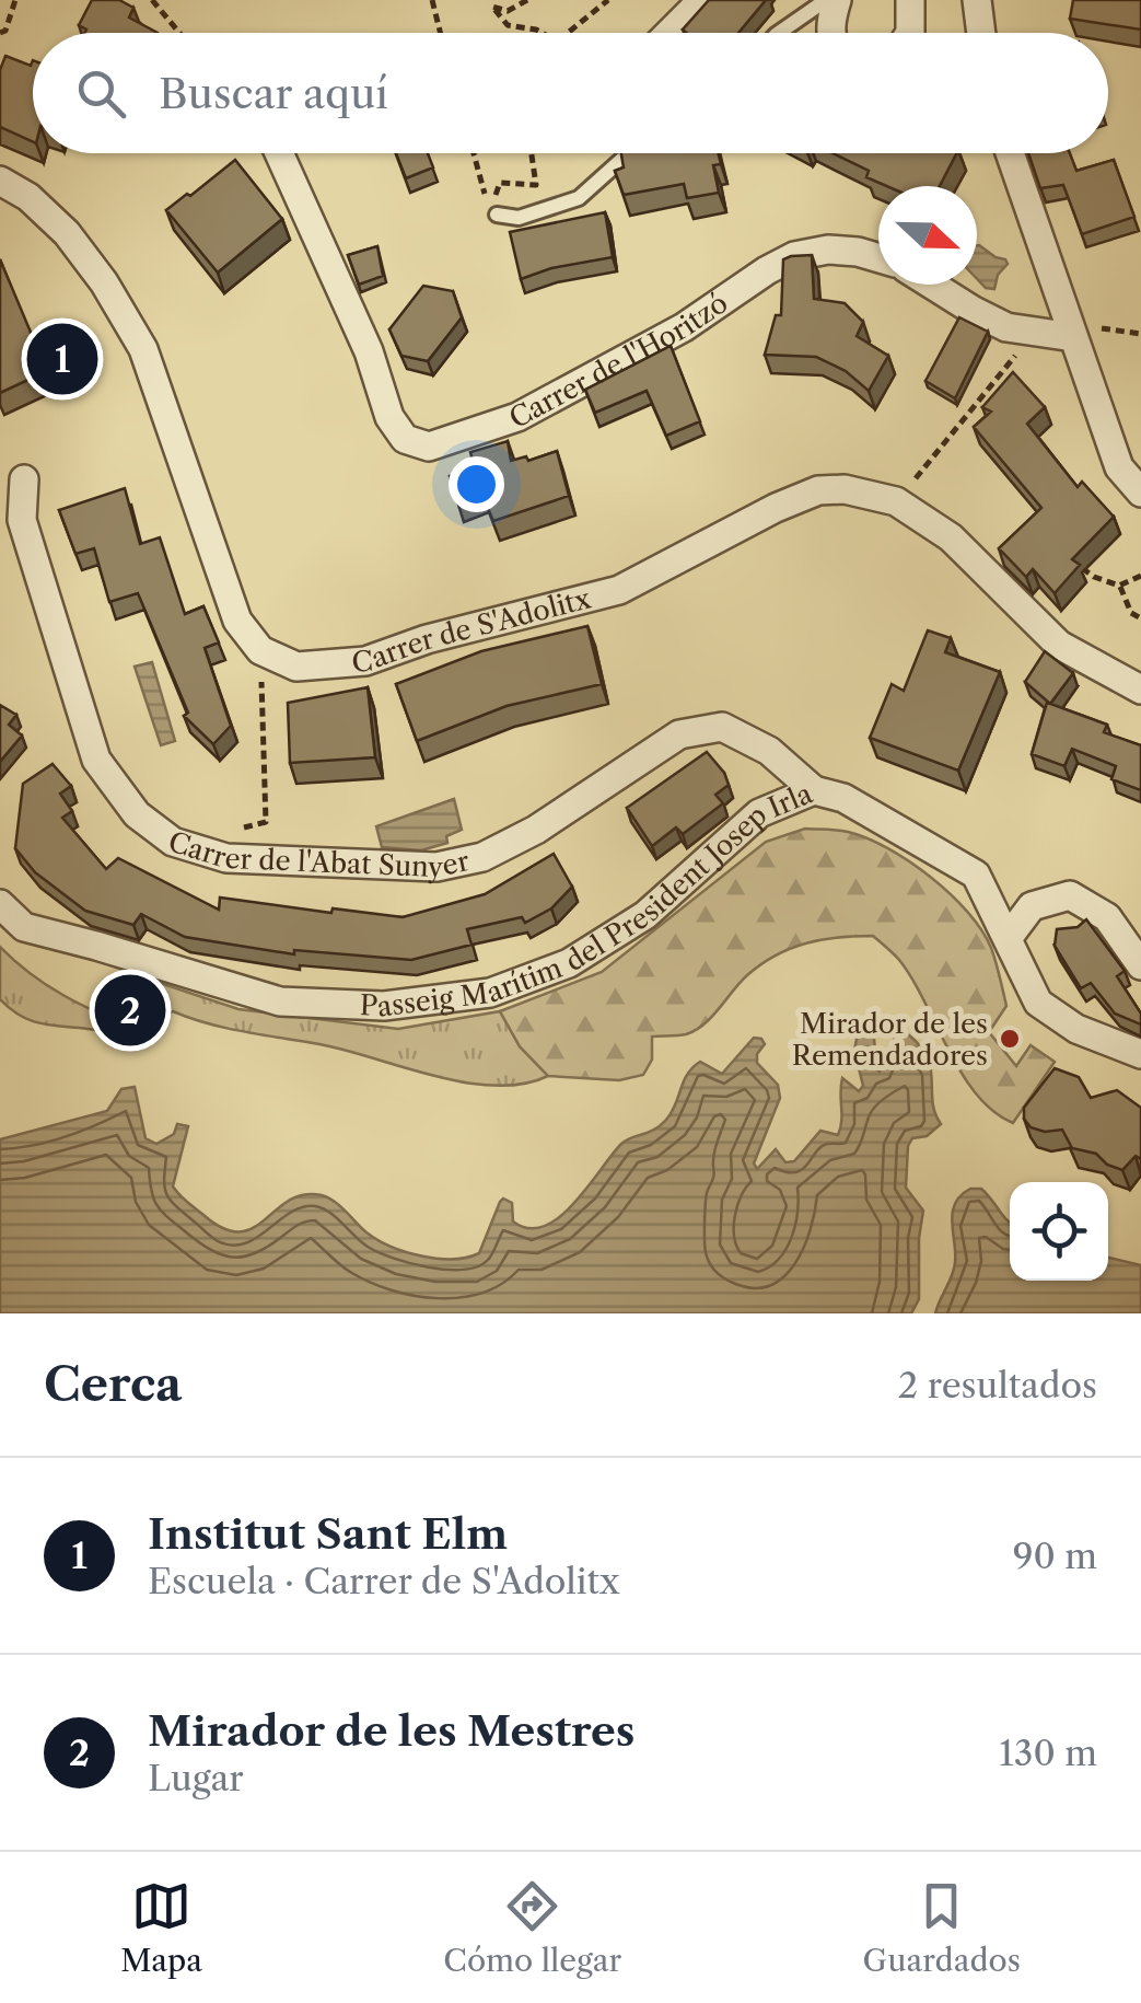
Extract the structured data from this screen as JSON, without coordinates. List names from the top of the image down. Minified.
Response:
{"streets":{"street":["Carrer de l'Horitzó","Carrer de S'Adolitx","Carrer de l'Abat Sunyer","Passeig Marítim del President Josep Irla"]},"crossings":[["Carrer de l'Abat Sunyer","Passeig Marítim del President Josep Irla"]],"places":["Mirador de les Remendadores"],"north":"right","page":{"search":"Buscar aquí","pins":["1","2"],"heading":["Cerca","2 resultados"],"list":[{"mark":"1","name":"Institut Sant Elm","note":"Escuela · Carrer de S'Adolitx","value":"90 m"},{"mark":"2","name":"Mirador de les Mestres","note":"Lugar","value":"130 m"}],"nav":["Mapa","Cómo llegar","Guardados"]}}
